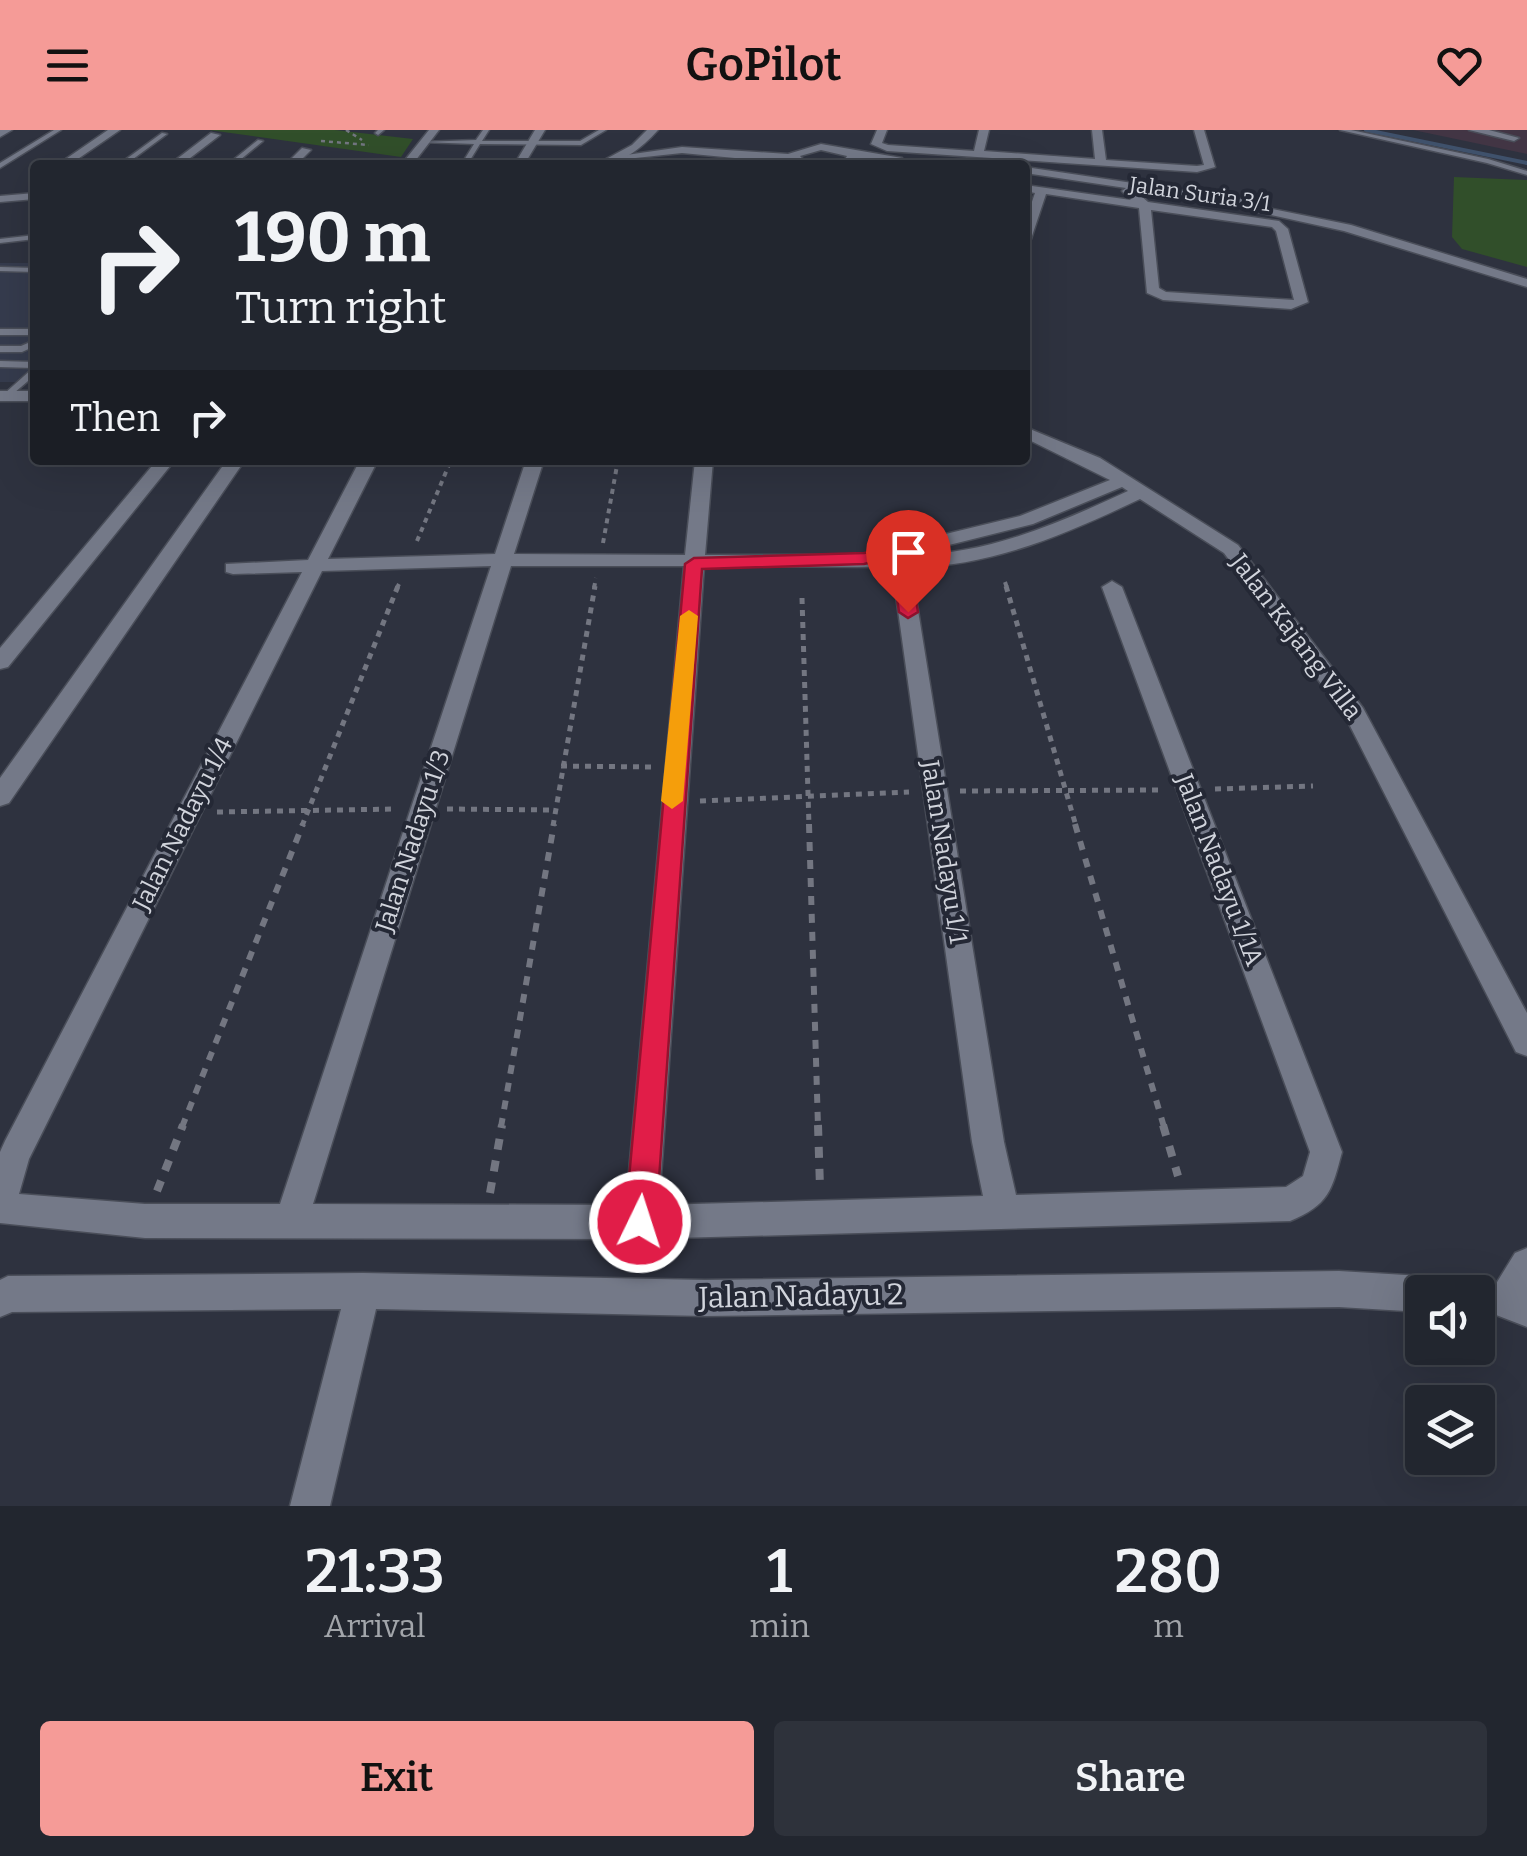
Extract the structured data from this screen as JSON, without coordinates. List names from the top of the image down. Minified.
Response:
{"streets":{"street":["Jalan Suria 3/1","Jalan Kajang Villa","Jalan Nadayu 1/4","Jalan Nadayu 1/3","Jalan Nadayu 1/1","Jalan Nadayu 1/1A","Jalan Nadayu 2"]},"page":{"header":"GoPilot","turn":["190 m","Turn right"],"then":"Then","eta":["21:33","Arrival","1","min","280","m"],"buttons":["Exit","Share"]}}
